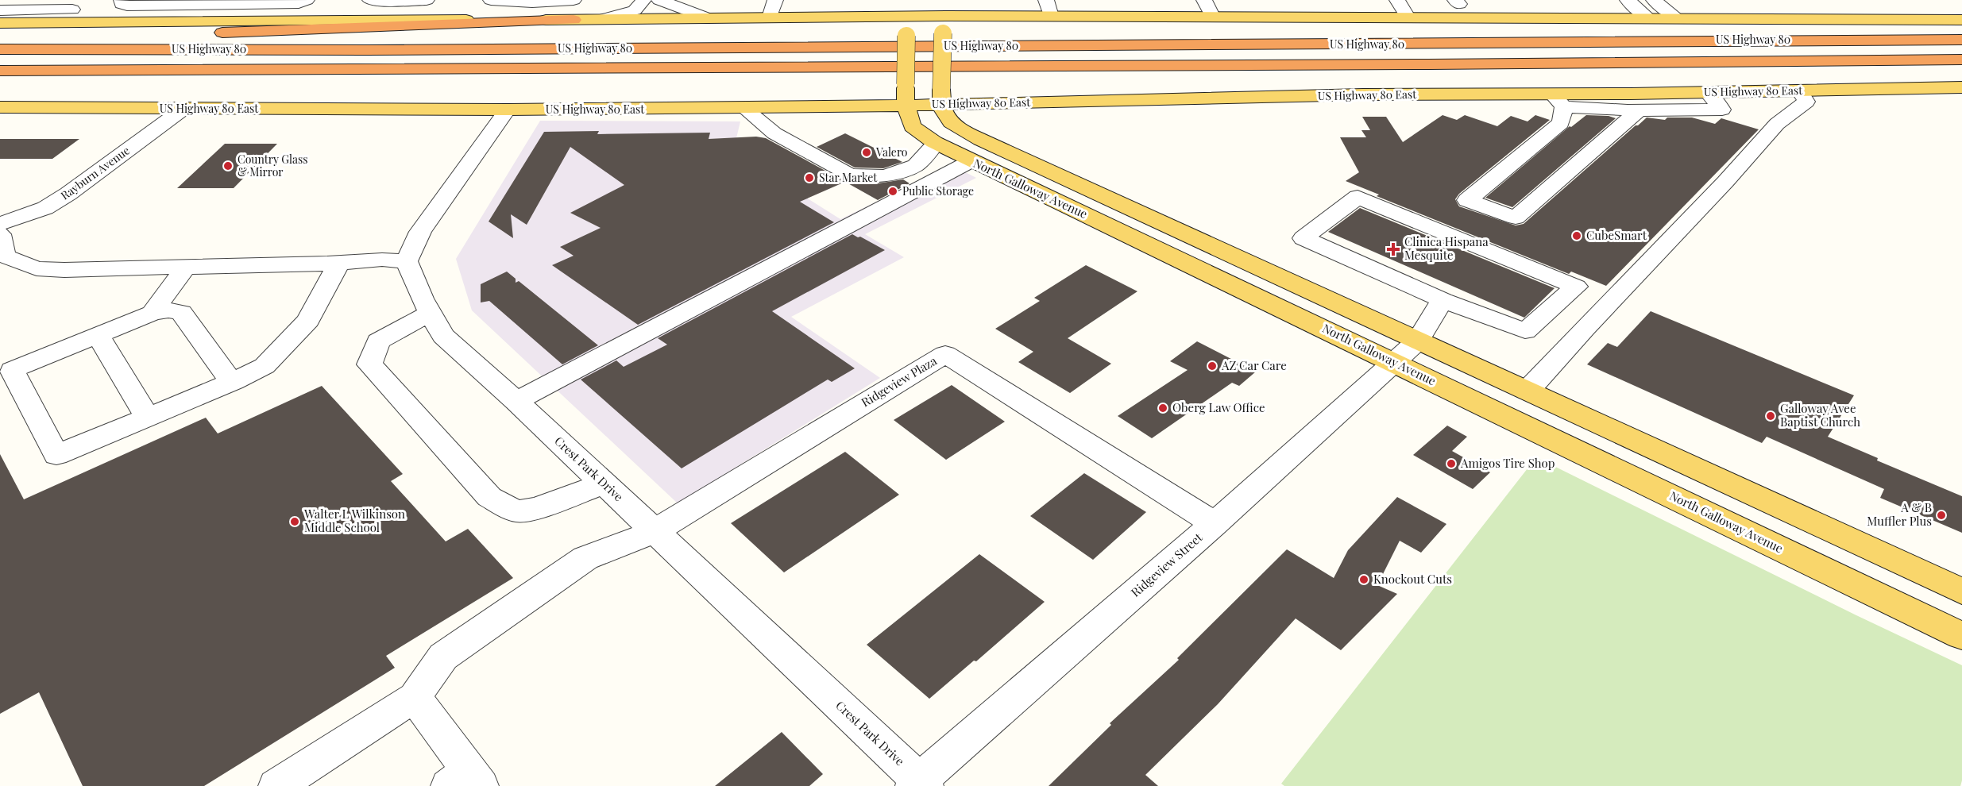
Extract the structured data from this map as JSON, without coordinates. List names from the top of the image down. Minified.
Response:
{"streets":{"highway":["US Highway 80"],"main road":["US Highway 80 East","North Galloway Avenue"],"street":["Rayburn Avenue","Ridgeview Plaza","Crest Park Drive","Ridgeview Street"]},"crossings":[["US Highway 80 East","Rayburn Avenue"],["US Highway 80 East","North Galloway Avenue"],["North Galloway Avenue","Ridgeview Street"],["Ridgeview Plaza","Crest Park Drive"],["Ridgeview Plaza","Ridgeview Street"],["Crest Park Drive","Ridgeview Street"]],"places":{"other":["Valero","Country Glass & Mirror","Star Market","Public Storage","CubeSmart","AZ Car Care","Oberg Law Office","Galloway Avee Baptist Church","Amigos Tire Shop","A & B Muffler Plus","Walter L Wilkinson Middle School","Knockout Cuts"],"health":["Clinica Hispana Mesquite"]}}
